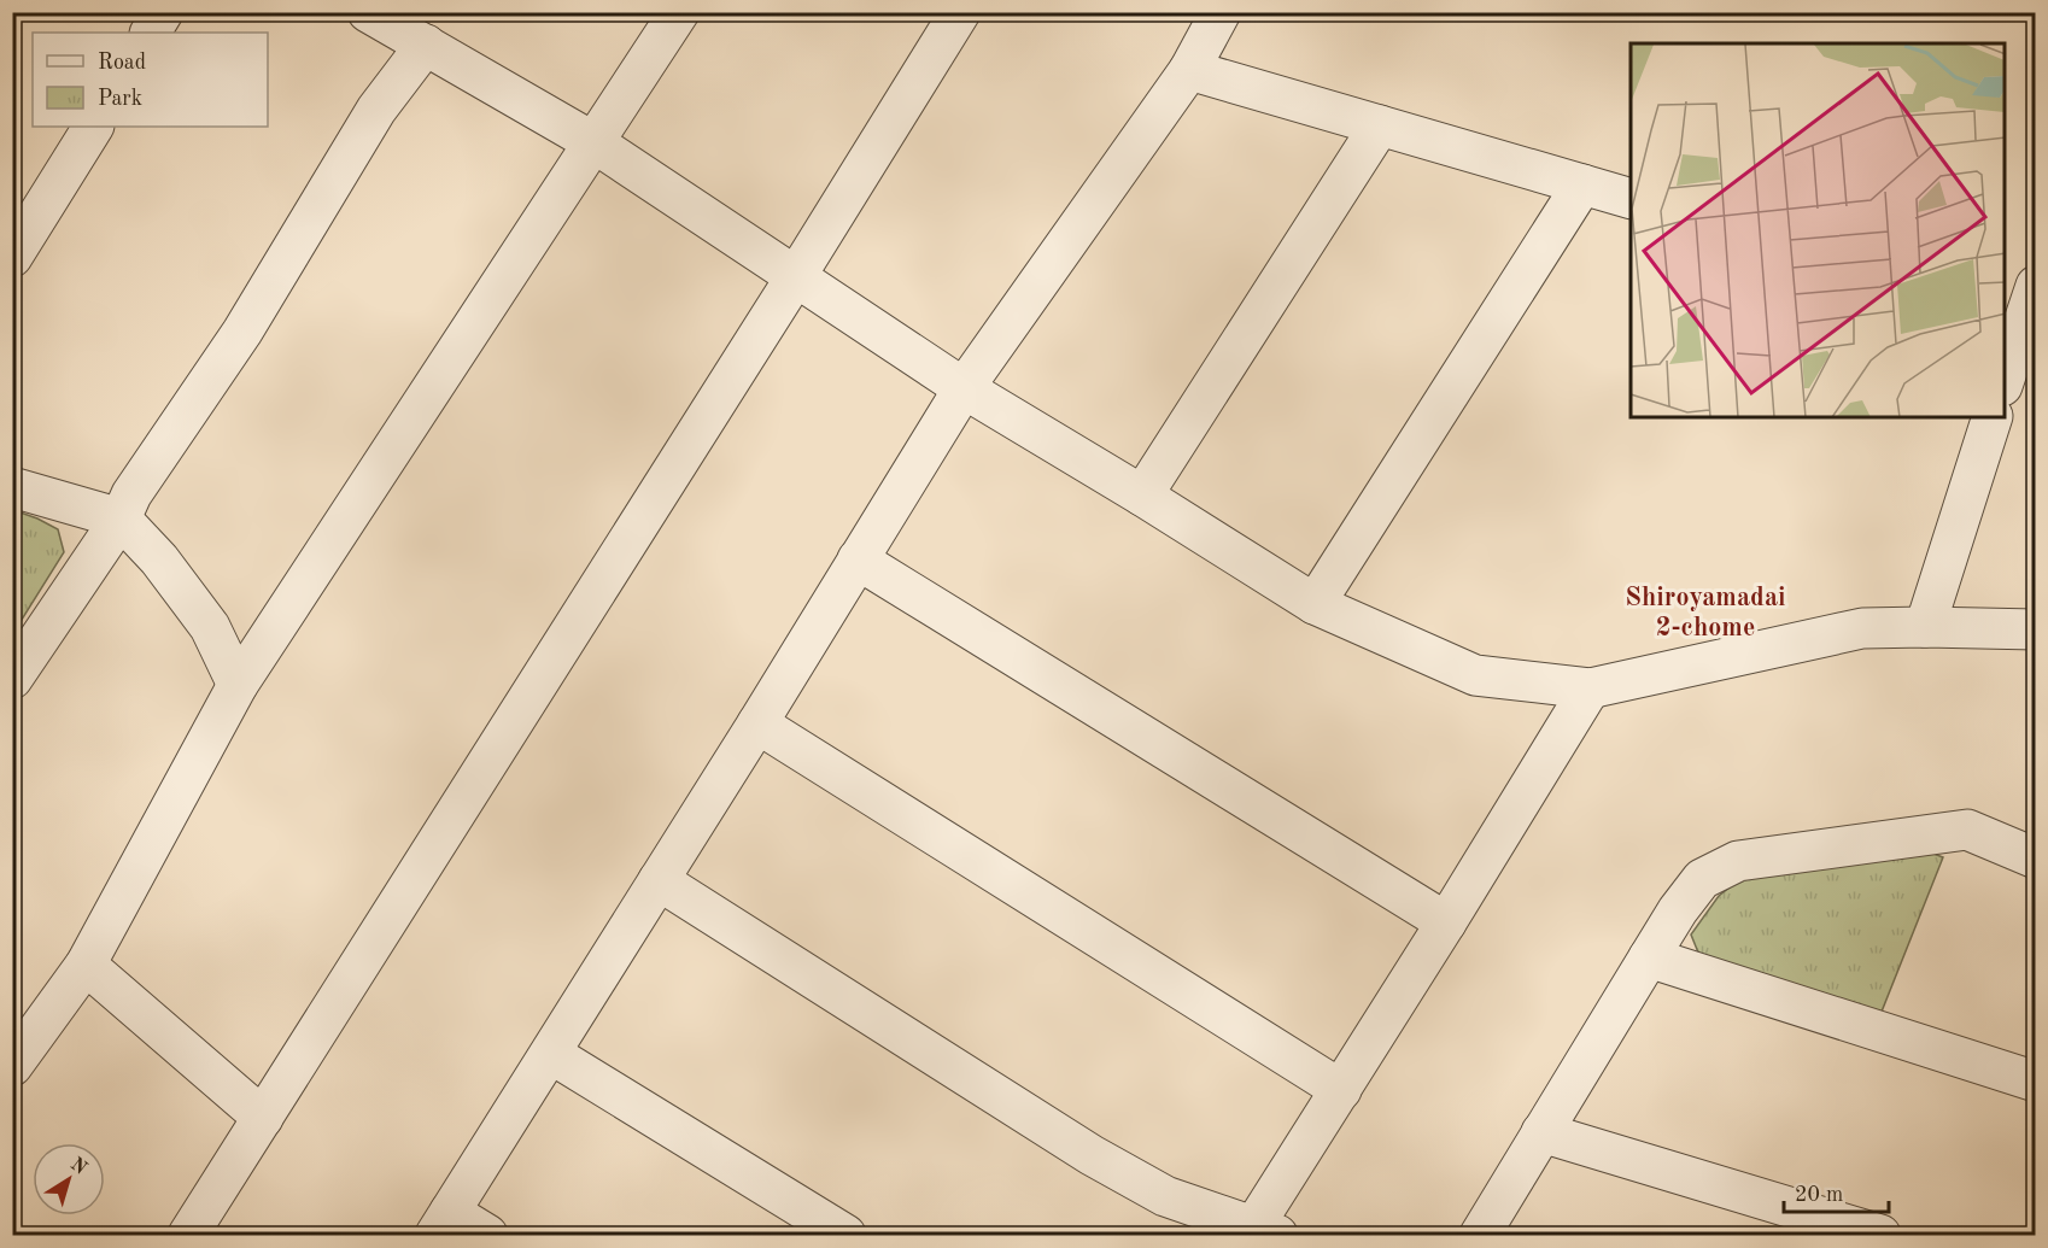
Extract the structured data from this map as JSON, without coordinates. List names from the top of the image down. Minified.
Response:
{"districts":["Shiroyamadai 2-chome"],"legend":["Road","Park"],"scale_bar":"20 m","north":"top right"}
